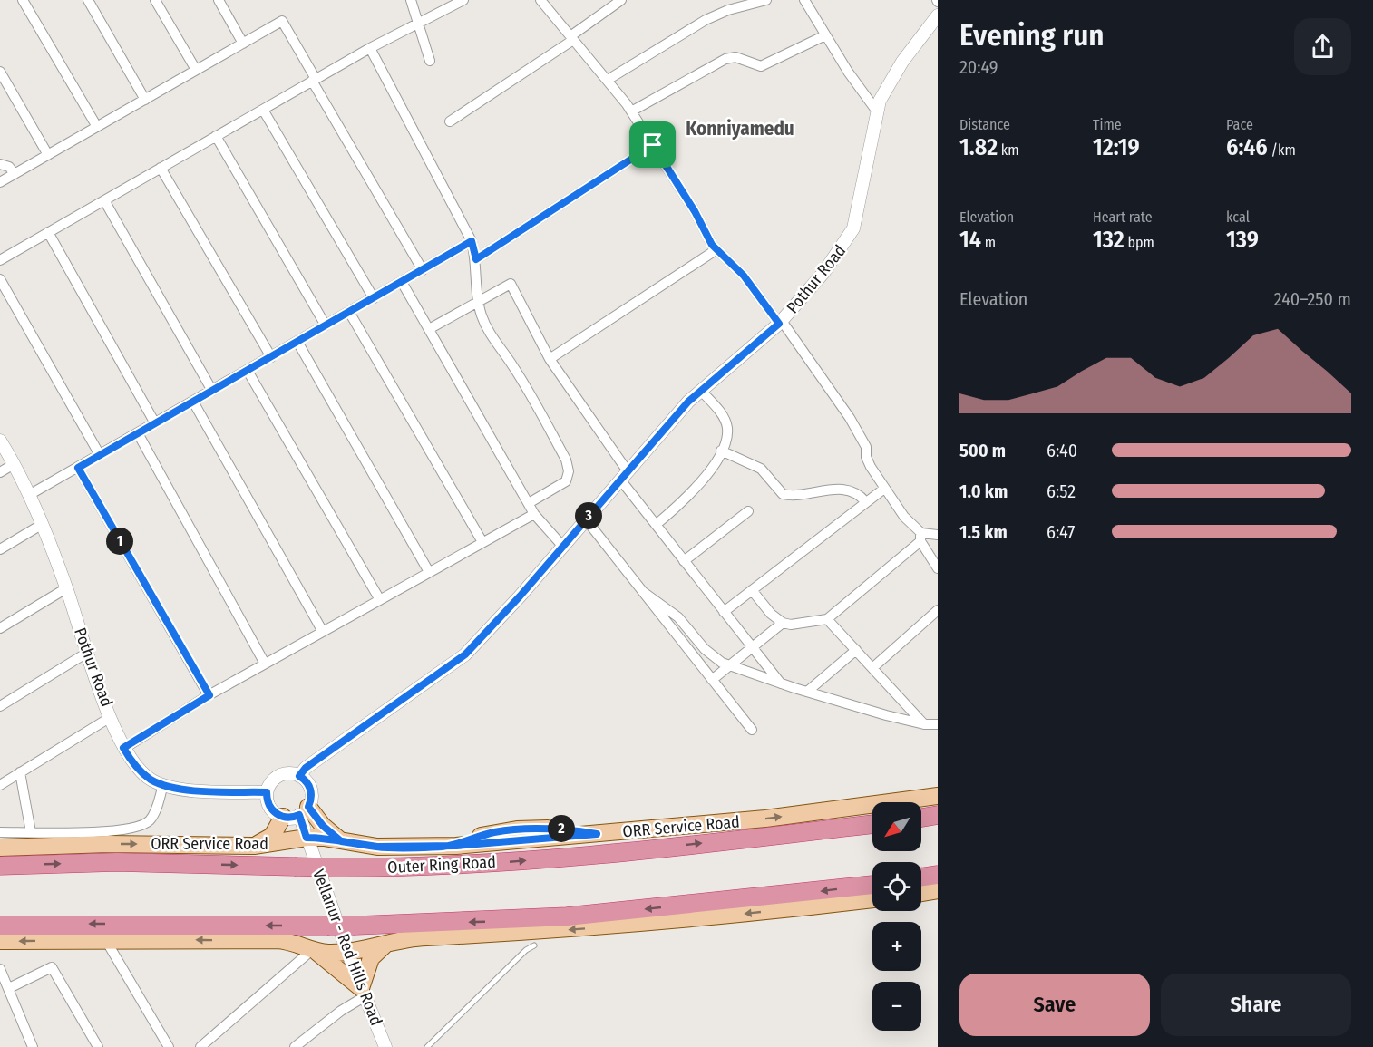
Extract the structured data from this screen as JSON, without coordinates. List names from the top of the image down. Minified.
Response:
{"streets":{"highway":["Outer Ring Road"],"main road":["ORR Service Road"],"street":["Pothur Road","Vellanur - Red Hills Road"]},"crossings":[["Pothur Road","Vellanur - Red Hills Road"],["ORR Service Road","Vellanur - Red Hills Road"]],"districts":["Konniyamedu"],"north":"bottom left","page":{"heading":["Evening run","20:49"],"stats":[["Distance","1.82 km"],["Time","12:19"],["Pace","6:46 /km"],["Elevation","14 m"],["Heart rate","132 bpm"],["kcal","139"]],"chart":["Elevation","240–250 m"],"list":[{"name":"500 m","note":"6:40"},{"name":"1.0 km","note":"6:52"},{"name":"1.5 km","note":"6:47"}],"pins":["3","1","2"],"map_buttons":["+","−"],"buttons":["Save","Share"]}}
